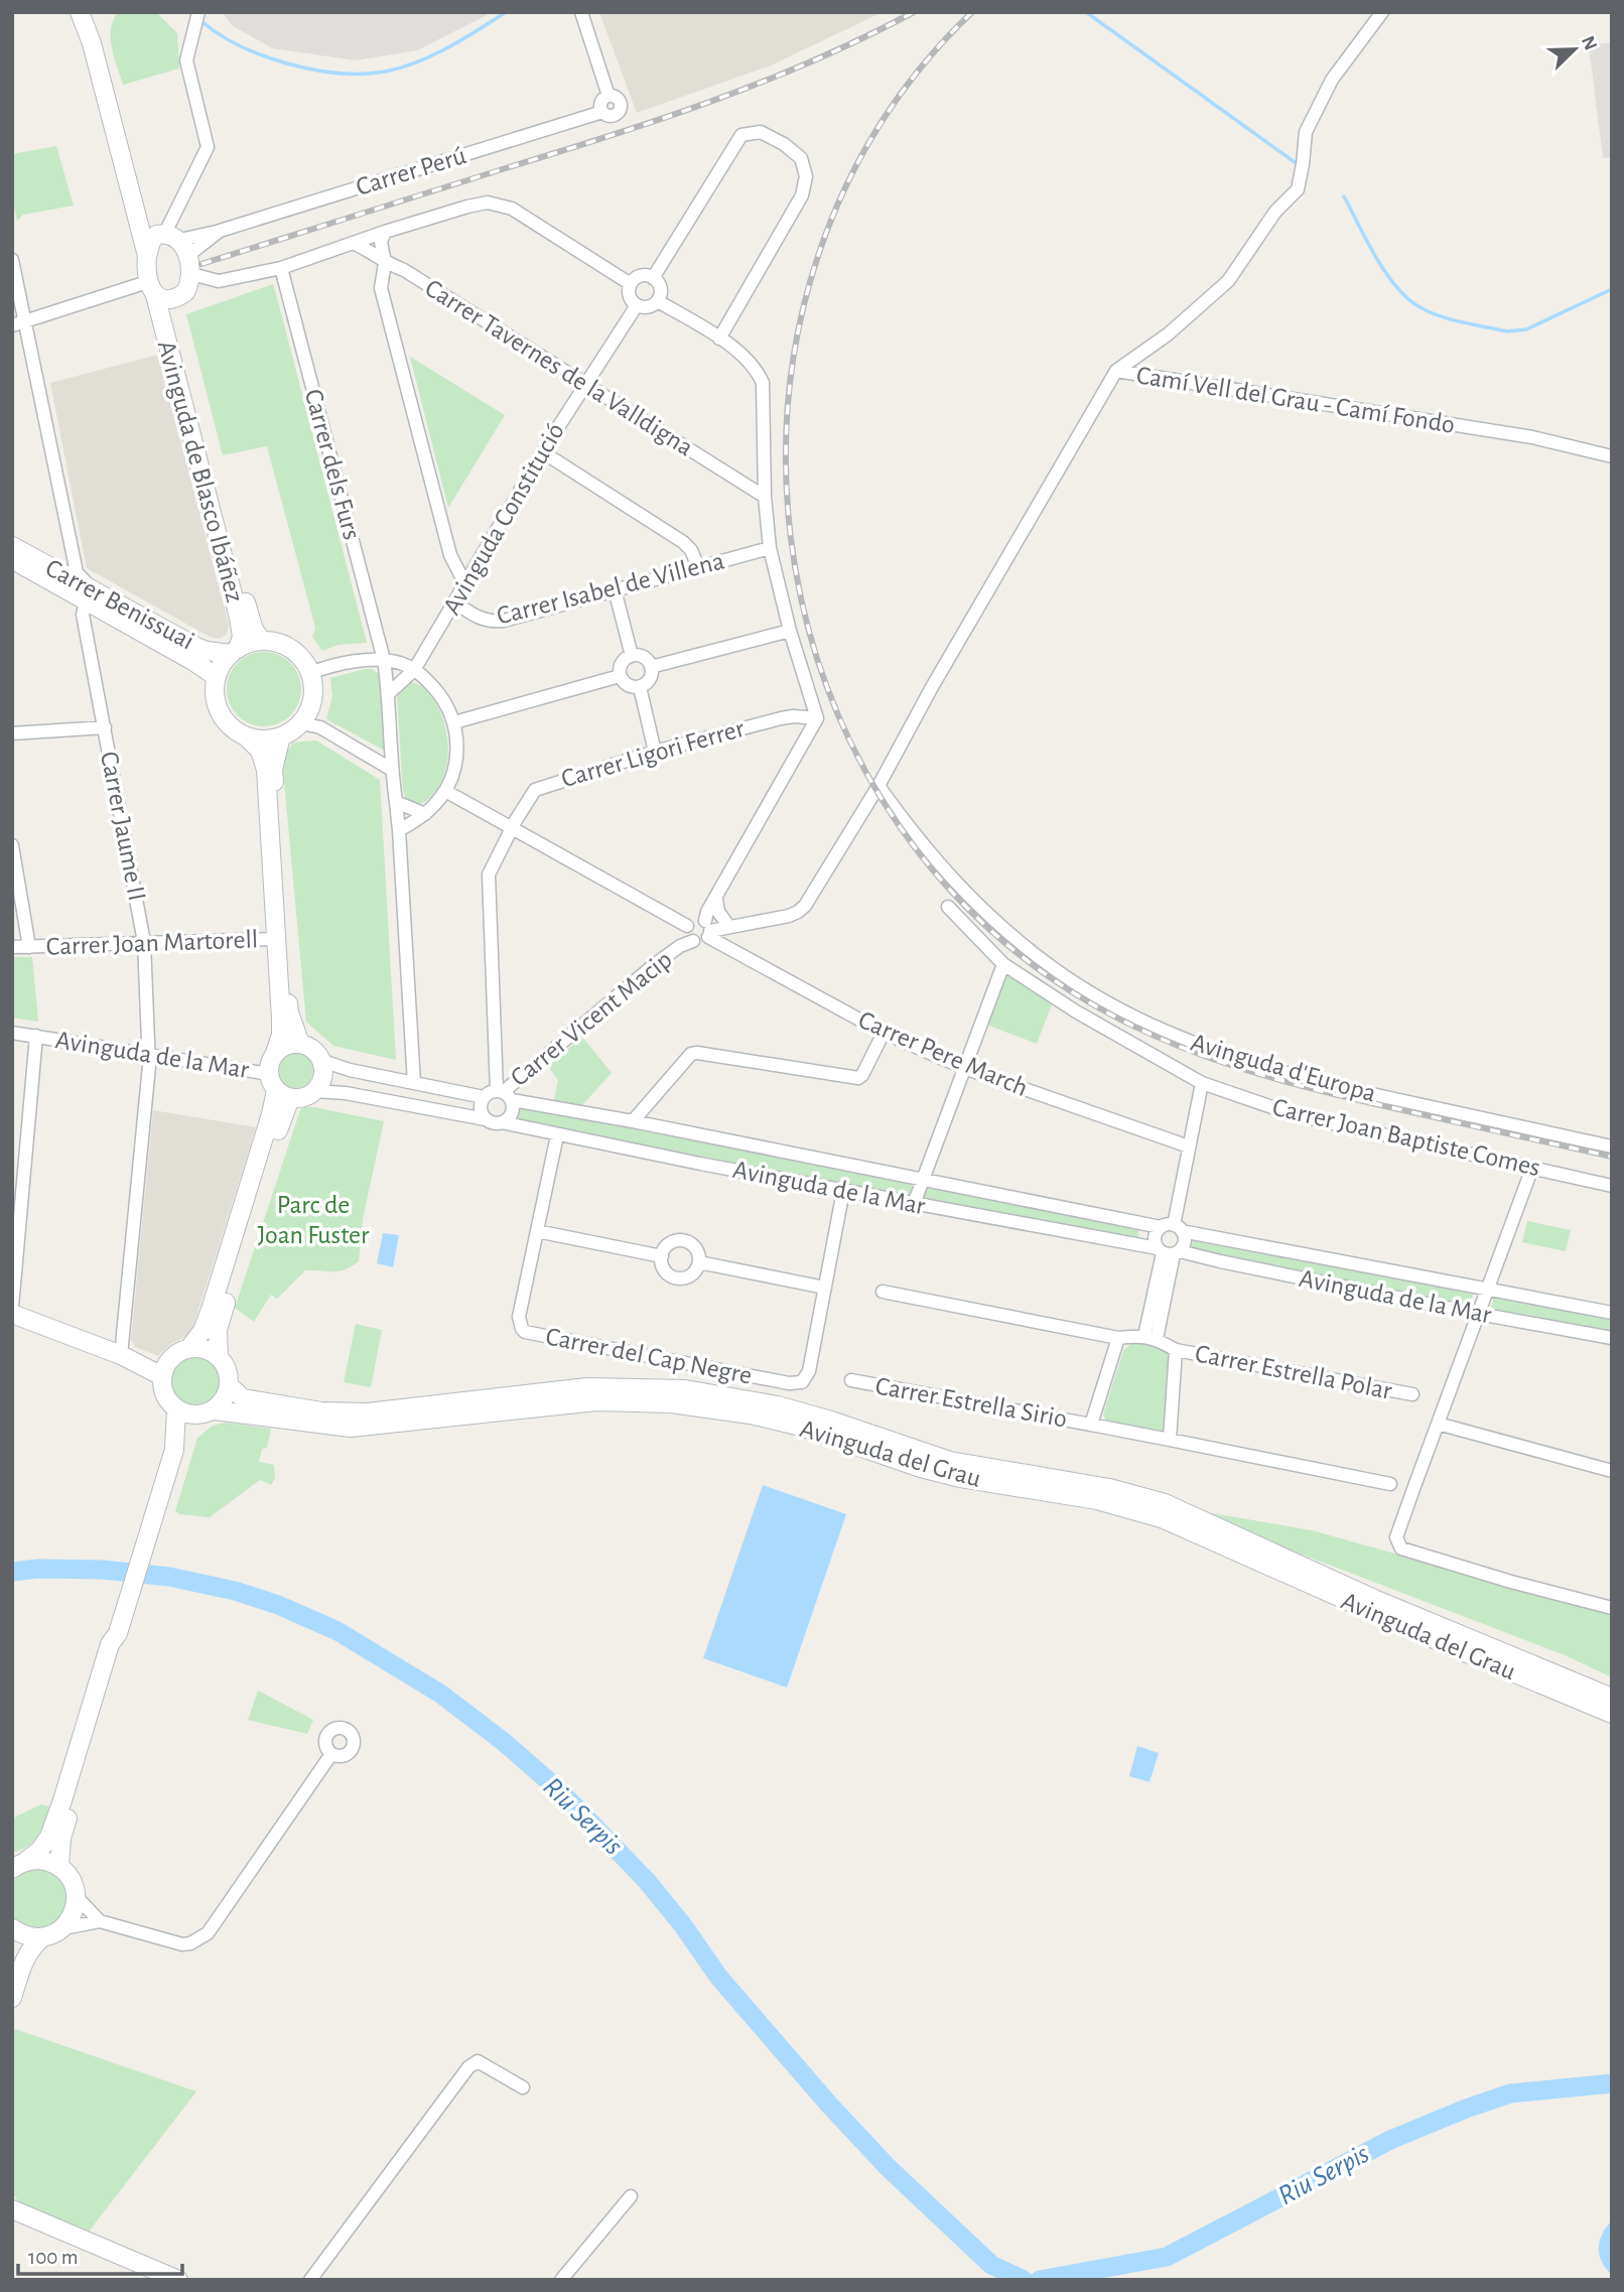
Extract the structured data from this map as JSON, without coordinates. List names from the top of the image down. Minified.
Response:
{"streets":{"main road":["Avinguda de Blasco Ibáñez","Carrer Benissuai","Avinguda del Grau"],"street":["Carrer Perú","Carrer Tavernes de la Valldigna","Camí Vell del Grau - Camí Fondo","Carrer dels Furs","Avinguda Constitució","Carrer Isabel de Villena","Carrer Ligori Ferrer","Carrer Jaume II","Carrer Joan Martorell","Carrer Vicent Macip","Carrer Pere March","Avinguda de la Mar","Avinguda d'Europa","Carrer Joan Baptiste Comes","Carrer del Cap Negre","Carrer Estrella Polar","Carrer Estrella Sirio"]},"crossings":[["Carrer Perú","Avinguda de Blasco Ibáñez"],["Carrer Tavernes de la Valldigna","Avinguda Constitució"],["Camí Vell del Grau - Camí Fondo","Avinguda d'Europa"],["Carrer dels Furs","Avinguda Constitució"],["Avinguda de Blasco Ibáñez","Carrer Benissuai"],["Avinguda Constitució","Carrer Isabel de Villena"],["Carrer Benissuai","Carrer Jaume II"],["Carrer Ligori Ferrer","Carrer Vicent Macip"],["Carrer Ligori Ferrer","Carrer Pere March"],["Carrer Ligori Ferrer","Avinguda de la Mar"],["Carrer Jaume II","Carrer Joan Martorell"],["Carrer Jaume II","Avinguda de la Mar"],["Carrer Vicent Macip","Carrer Pere March"],["Carrer Vicent Macip","Avinguda de la Mar"]],"water":["Riu Serpis"],"parks":["Parc de Joan Fuster"],"scale_bar":"100 m","north":"top right"}
